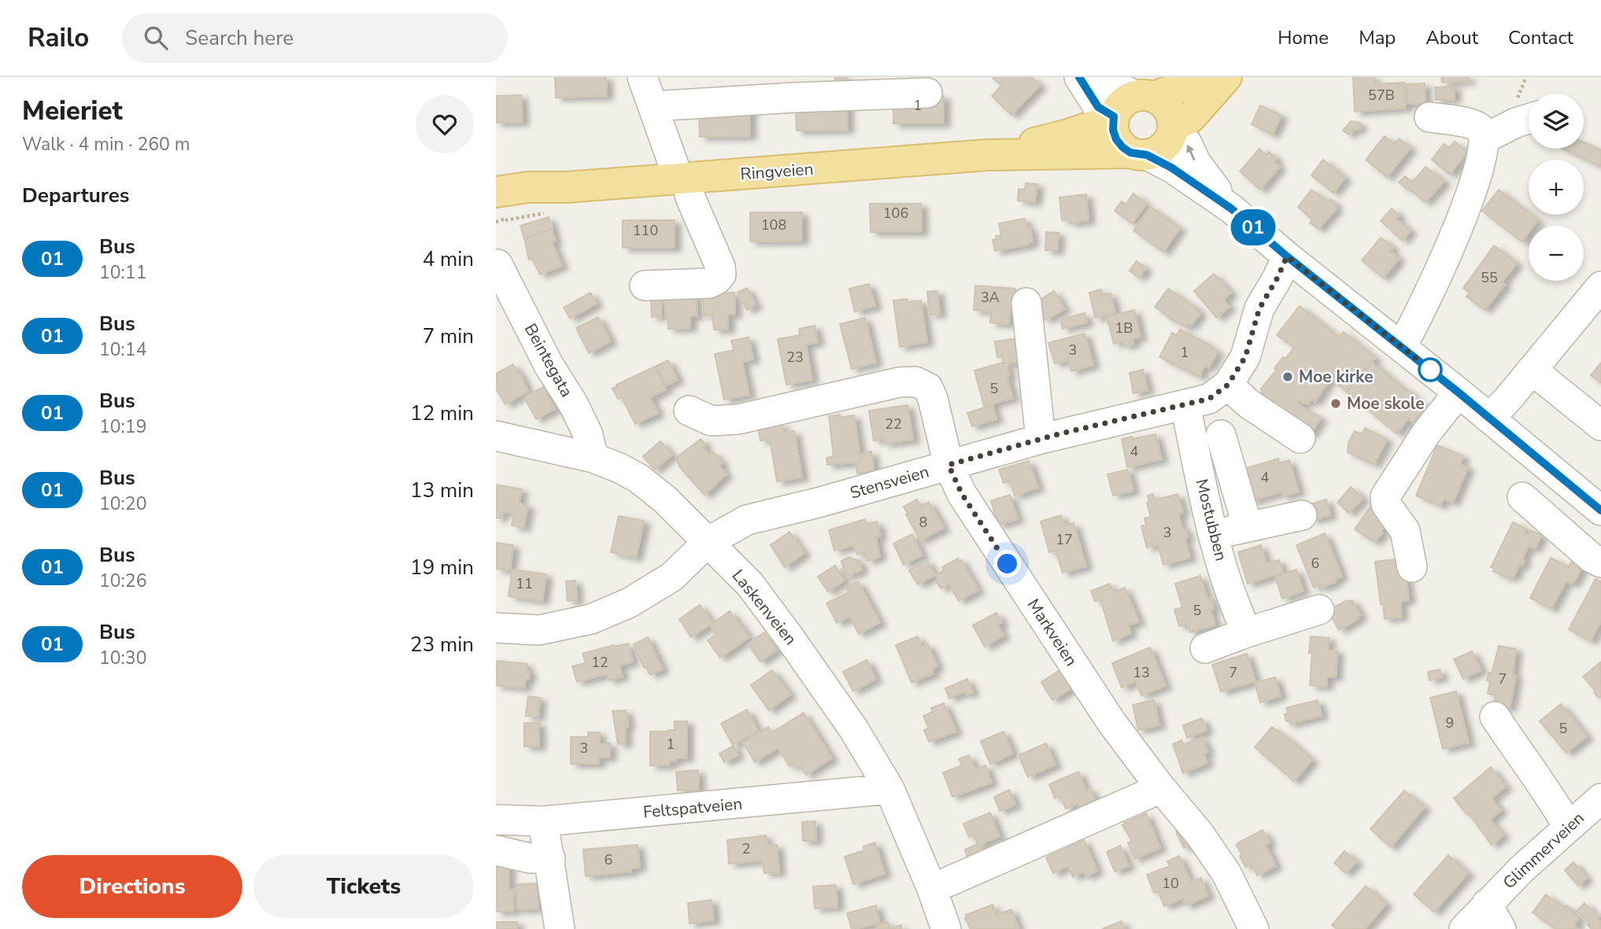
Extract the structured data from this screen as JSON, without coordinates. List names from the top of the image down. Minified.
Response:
{"streets":{"main road":["Ringveien"],"street":["Beintegata","Stensveien","Mostubben","Laskenveien","Markveien","Feltspatveien","Glimmerveien"]},"crossings":[["Beintegata","Laskenveien"],["Stensveien","Mostubben"],["Stensveien","Laskenveien"],["Stensveien","Markveien"],["Laskenveien","Feltspatveien"]],"places":["Moe kirke","Moe skole"],"lines":["bus line 01"],"house_numbers":["57B","1","106","108","110","55","3A","1B","3","1","23","5","22","4","4","8","3","17","6","11","5","12","13","7","7","9","5","1","3","2","6","10"],"page":{"header":"Railo","search":"Search here","nav":["Home","Map","About","Contact"],"heading":[["Meieriet","Walk · 4 min · 260 m"],"Departures"],"on_map":"01","map_buttons":["+","−"],"list":[{"mark":"01","name":"Bus","note":"10:11","value":"4 min"},{"mark":"01","name":"Bus","note":"10:14","value":"7 min"},{"mark":"01","name":"Bus","note":"10:19","value":"12 min"},{"mark":"01","name":"Bus","note":"10:20","value":"13 min"},{"mark":"01","name":"Bus","note":"10:26","value":"19 min"},{"mark":"01","name":"Bus","note":"10:30","value":"23 min"}],"buttons":["Directions","Tickets"]}}
